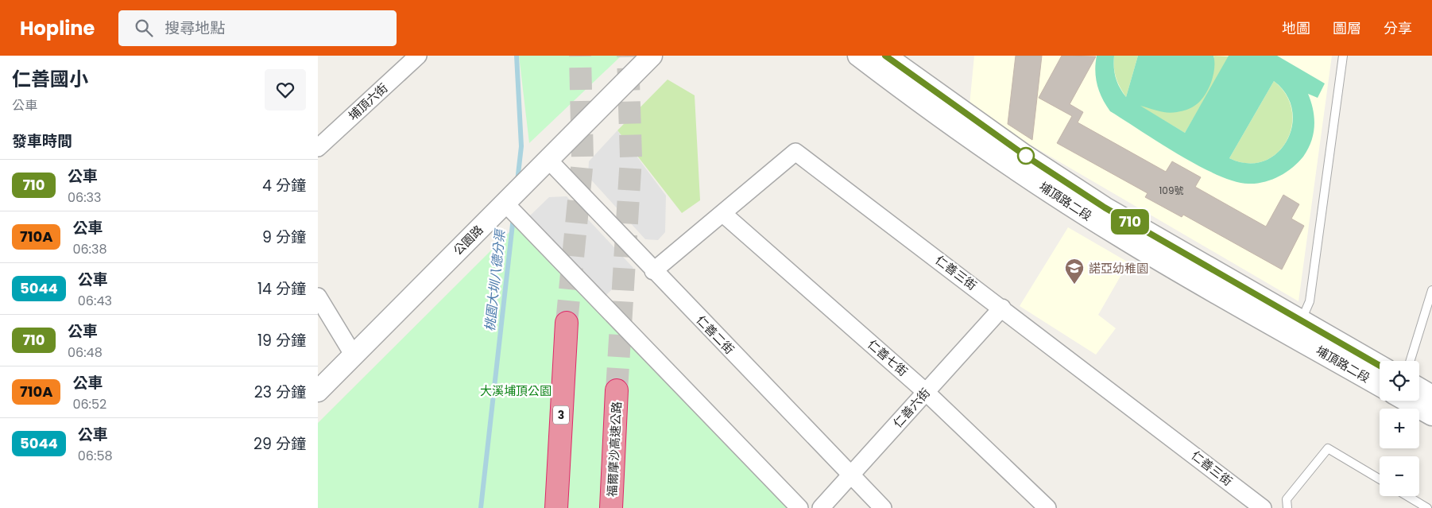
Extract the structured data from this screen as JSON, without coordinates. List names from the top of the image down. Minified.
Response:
{"streets":{"highway":["3","福爾摩沙高速公路"],"street":["埔頂六街","埔頂路二段","公園路","仁善三街","仁善二街","仁善七街","仁善六街"]},"crossings":[["公園路","仁善二街"],["仁善三街","仁善二街"],["仁善三街","仁善七街"],["仁善三街","仁善六街"],["仁善二街","仁善六街"],["仁善七街","仁善六街"]],"water":["桃園大圳八德分渠"],"parks":["大溪埔頂公園"],"places":{"school or university":["諾亞幼稚園"]},"lines":["bus line 710"],"house_numbers":["109號"],"page":{"header":"Hopline","search":"搜尋地點","nav":["地圖","圖層","分享"],"heading":[["仁善國小","公車"],"發車時間"],"on_map":"710","list":[{"mark":"710","name":"公車","note":"06:33","value":"4 分鐘"},{"mark":"710A","name":"公車","note":"06:38","value":"9 分鐘"},{"mark":"5044","name":"公車","note":"06:43","value":"14 分鐘"},{"mark":"710","name":"公車","note":"06:48","value":"19 分鐘"},{"mark":"710A","name":"公車","note":"06:52","value":"23 分鐘"},{"mark":"5044","name":"公車","note":"06:58","value":"29 分鐘"}],"map_buttons":["+","−"]}}
